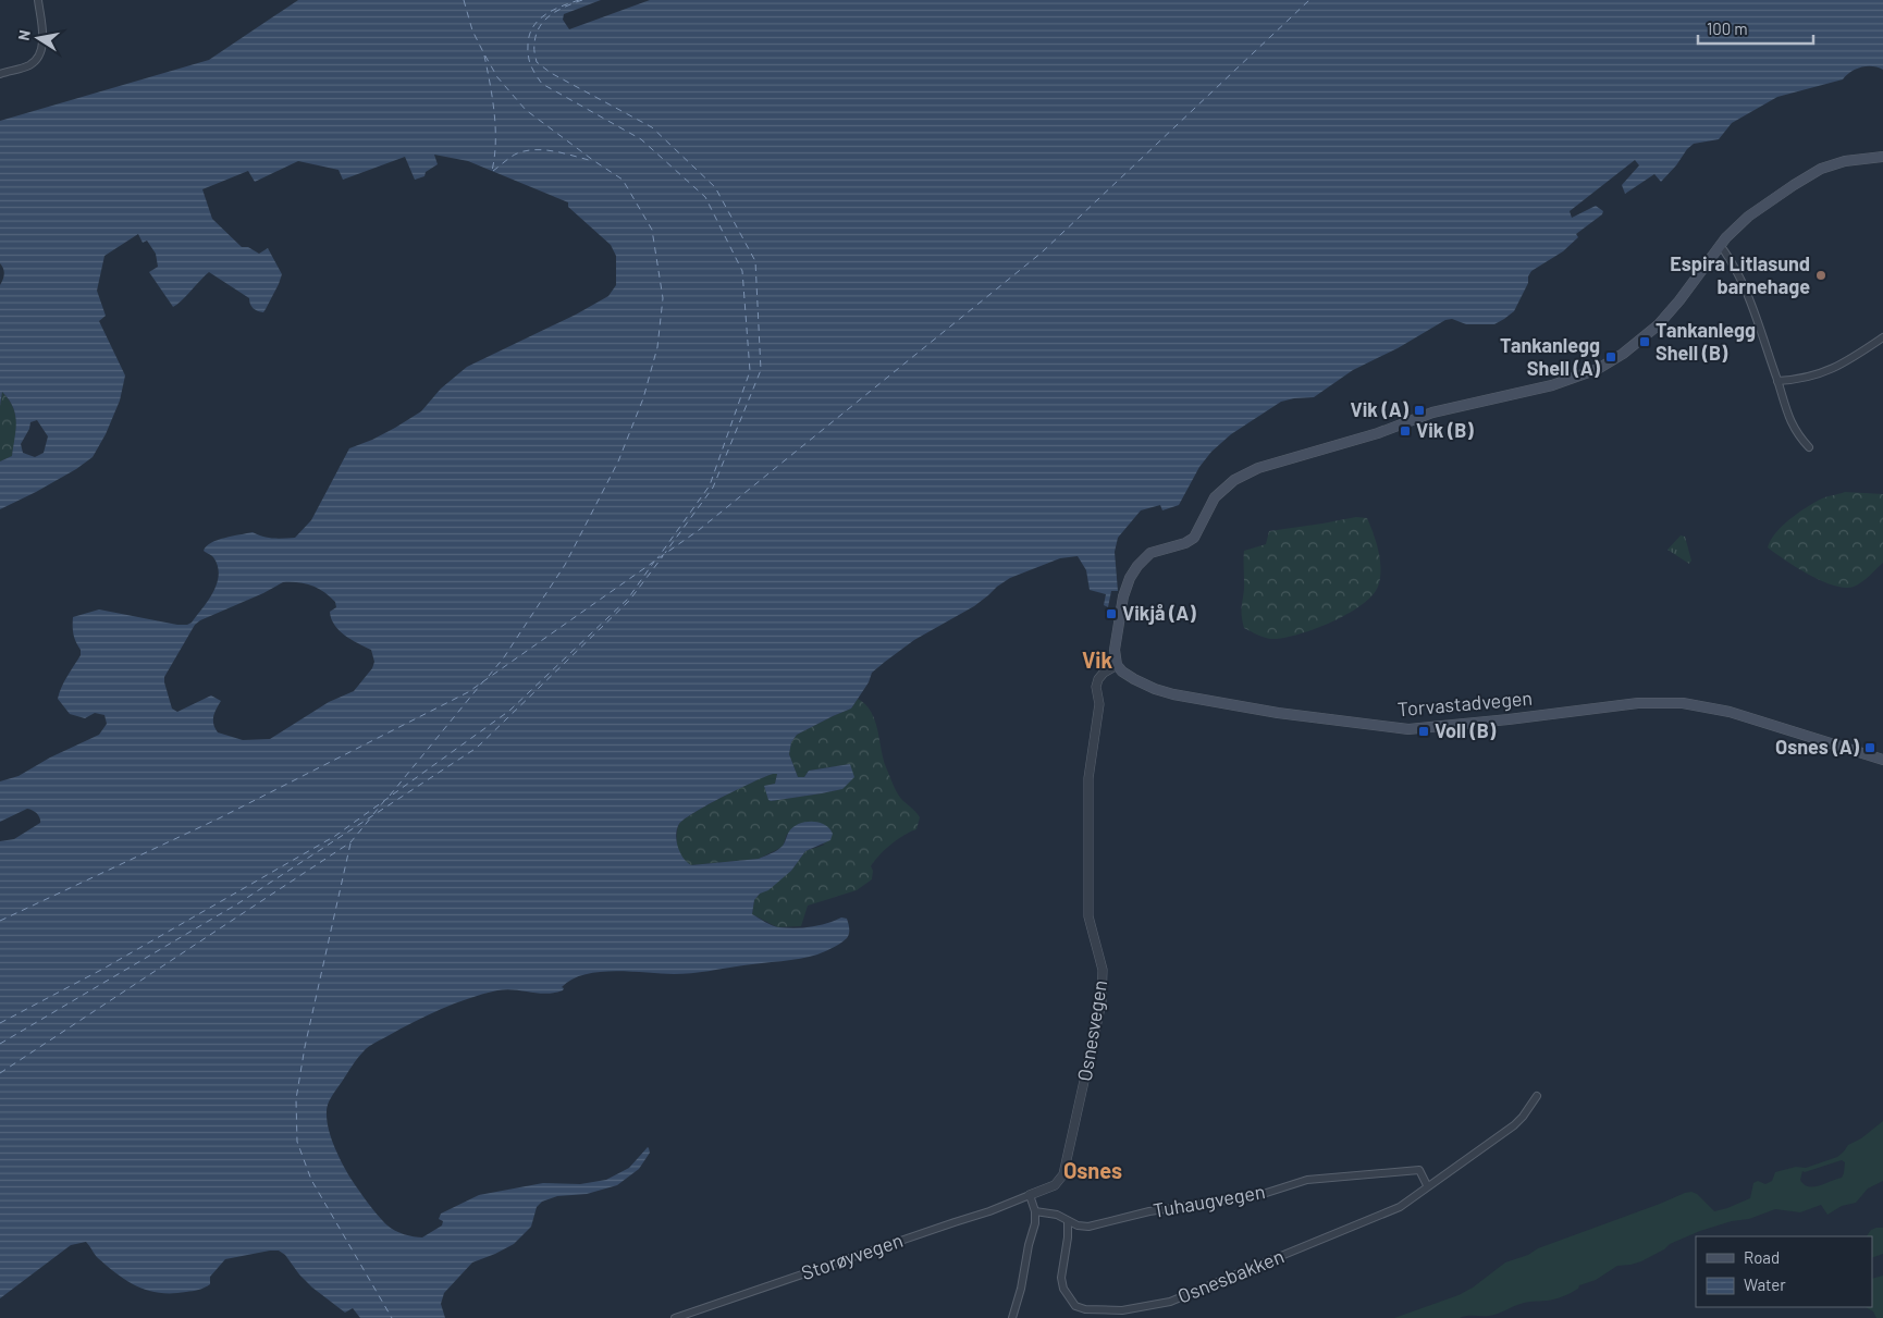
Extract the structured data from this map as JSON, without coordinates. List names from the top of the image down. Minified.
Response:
{"streets":{"main road":["Torvastadvegen"],"street":["Osnesvegen","Tuhaugvegen","Storøyvegen","Osnesbakken"]},"crossings":[["Torvastadvegen","Osnesvegen"],["Osnesvegen","Storøyvegen"],["Tuhaugvegen","Osnesbakken"]],"districts":["Vik","Osnes"],"places":{"other":["Espira Litlasund barnehage"],"transit":["Tankanlegg Shell (B)","Tankanlegg Shell (A)","Vik (A)","Vik (B)","Vikjå (A)","Voll (B)","Osnes (A)"]},"legend":["Road","Water"],"scale_bar":"100 m","north":"left"}
